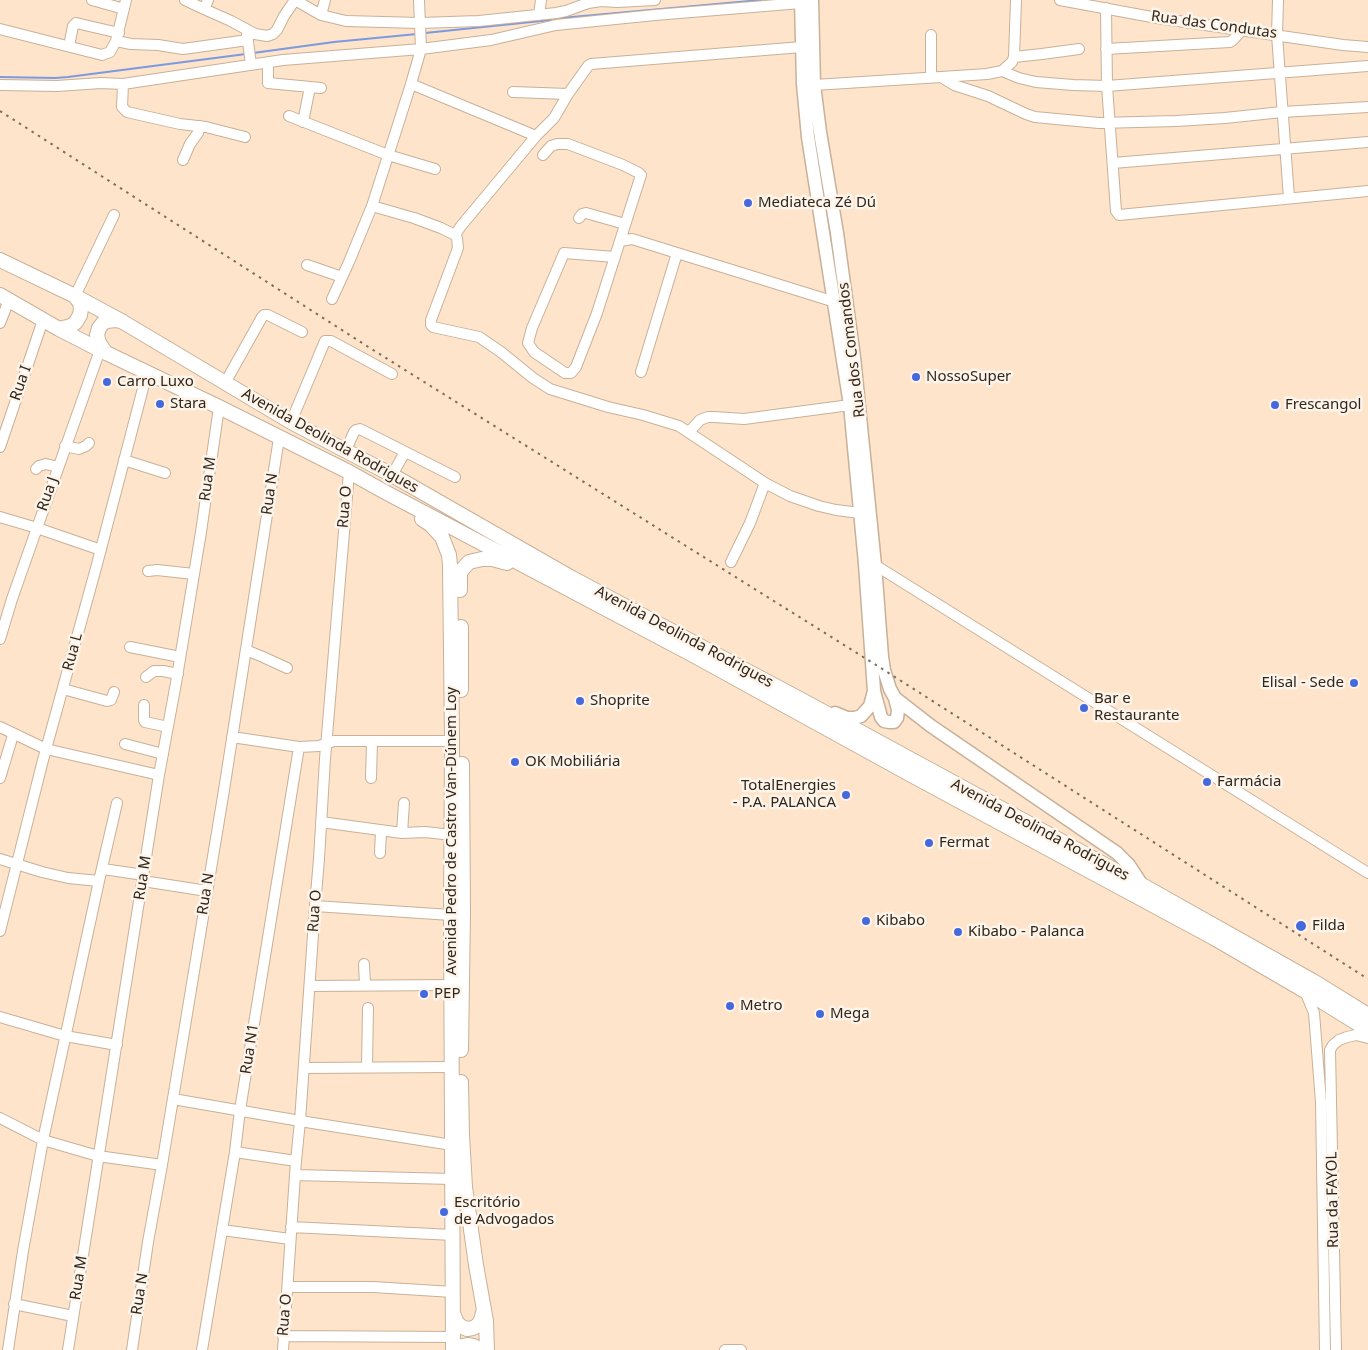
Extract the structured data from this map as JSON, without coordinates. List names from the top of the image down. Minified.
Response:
{"streets":{"highway":["Avenida Deolinda Rodrigues","Avenida Pedro de Castro Van-Dúnem Loy"],"main road":["Rua dos Comandos"],"street":["Rua das Condutas","Rua I","Rua M","Rua J","Rua N","Rua O","Rua L","Rua N1","Rua da FAYOL"]},"crossings":[["Rua I","Avenida Deolinda Rodrigues"],["Avenida Deolinda Rodrigues","Rua M"],["Avenida Deolinda Rodrigues","Rua J"],["Avenida Deolinda Rodrigues","Rua N"],["Avenida Deolinda Rodrigues","Rua O"],["Avenida Deolinda Rodrigues","Rua L"],["Avenida Deolinda Rodrigues","Avenida Pedro de Castro Van-Dúnem Loy"],["Avenida Deolinda Rodrigues","Rua da FAYOL"]],"places":["Mediateca Zé Dú","NossoSuper","Carro Luxo","Stara","Frescangol","Elisal - Sede","Shoprite","Bar e Restaurante","OK Mobiliária","Farmácia","TotalEnergies - P.A. PALANCA","Fermat","Kibabo","Filda","Kibabo - Palanca","PEP","Metro","Mega","Escritório de Advogados"]}
